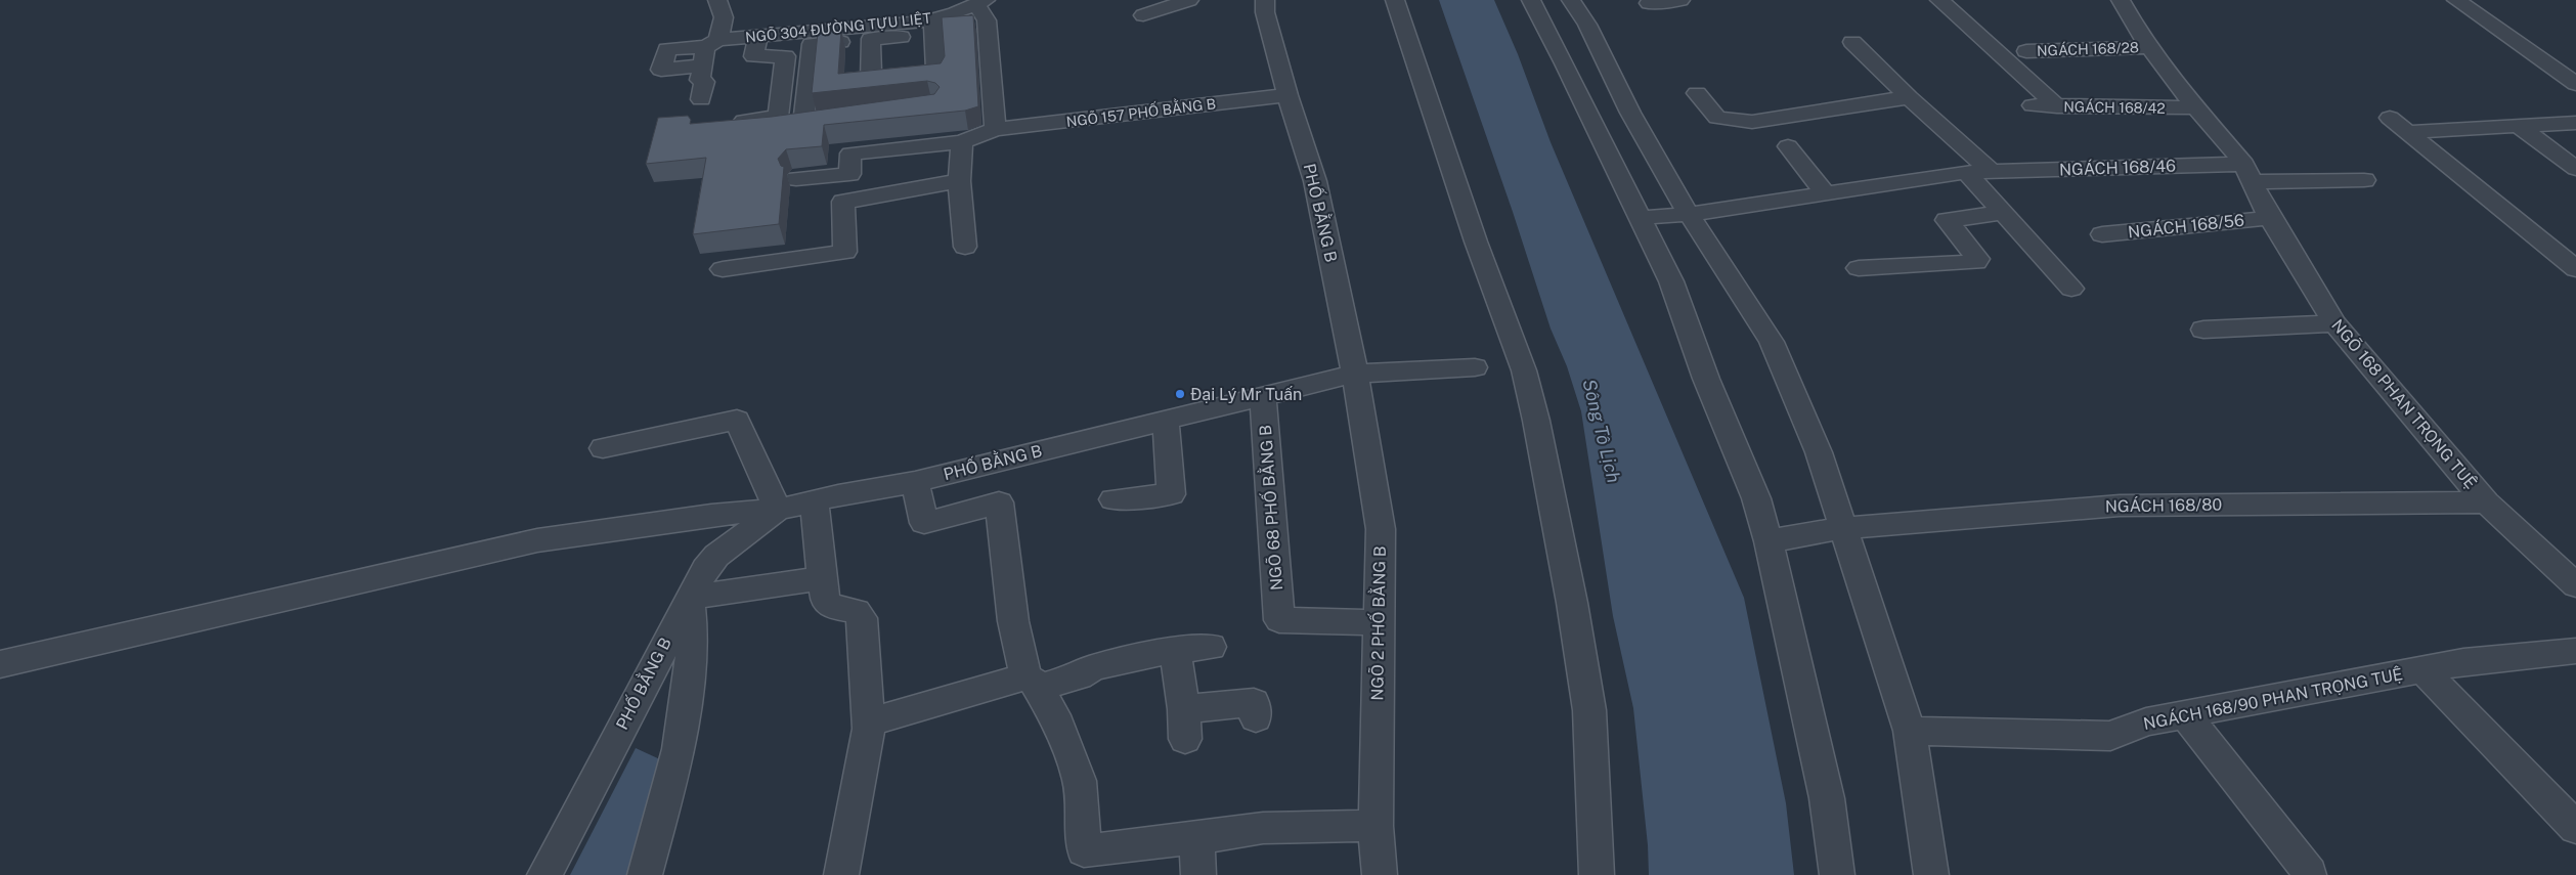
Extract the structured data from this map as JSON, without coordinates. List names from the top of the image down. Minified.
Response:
{"streets":{"street":["NGÕ 304 ĐƯỜNG TỰU LIỆT","NGÁCH 168/28","NGÁCH 168/42","NGÕ 157 PHỐ BẰNG B","NGÁCH 168/46","PHỐ BẰNG B","NGÁCH 168/56","NGÕ 168 PHAN TRỌNG TUỆ","NGÁCH 168/80","NGÕ 68 PHỐ BẰNG B","NGÕ 2 PHỐ BẰNG B","NGÁCH 168/90 PHAN TRỌNG TUỆ"]},"crossings":[["NGÁCH 168/28","NGÕ 168 PHAN TRỌNG TUỆ"],["NGÁCH 168/42","NGÕ 168 PHAN TRỌNG TUỆ"],["NGÕ 157 PHỐ BẰNG B","PHỐ BẰNG B"],["NGÁCH 168/46","NGÕ 168 PHAN TRỌNG TUỆ"],["PHỐ BẰNG B","NGÕ 68 PHỐ BẰNG B"],["PHỐ BẰNG B","NGÕ 2 PHỐ BẰNG B"],["NGÁCH 168/56","NGÕ 168 PHAN TRỌNG TUỆ"],["NGÕ 168 PHAN TRỌNG TUỆ","NGÁCH 168/80"],["NGÕ 68 PHỐ BẰNG B","NGÕ 2 PHỐ BẰNG B"]],"water":["Sông Tô Lịch"],"places":["Đại Lý Mr Tuấn"]}
